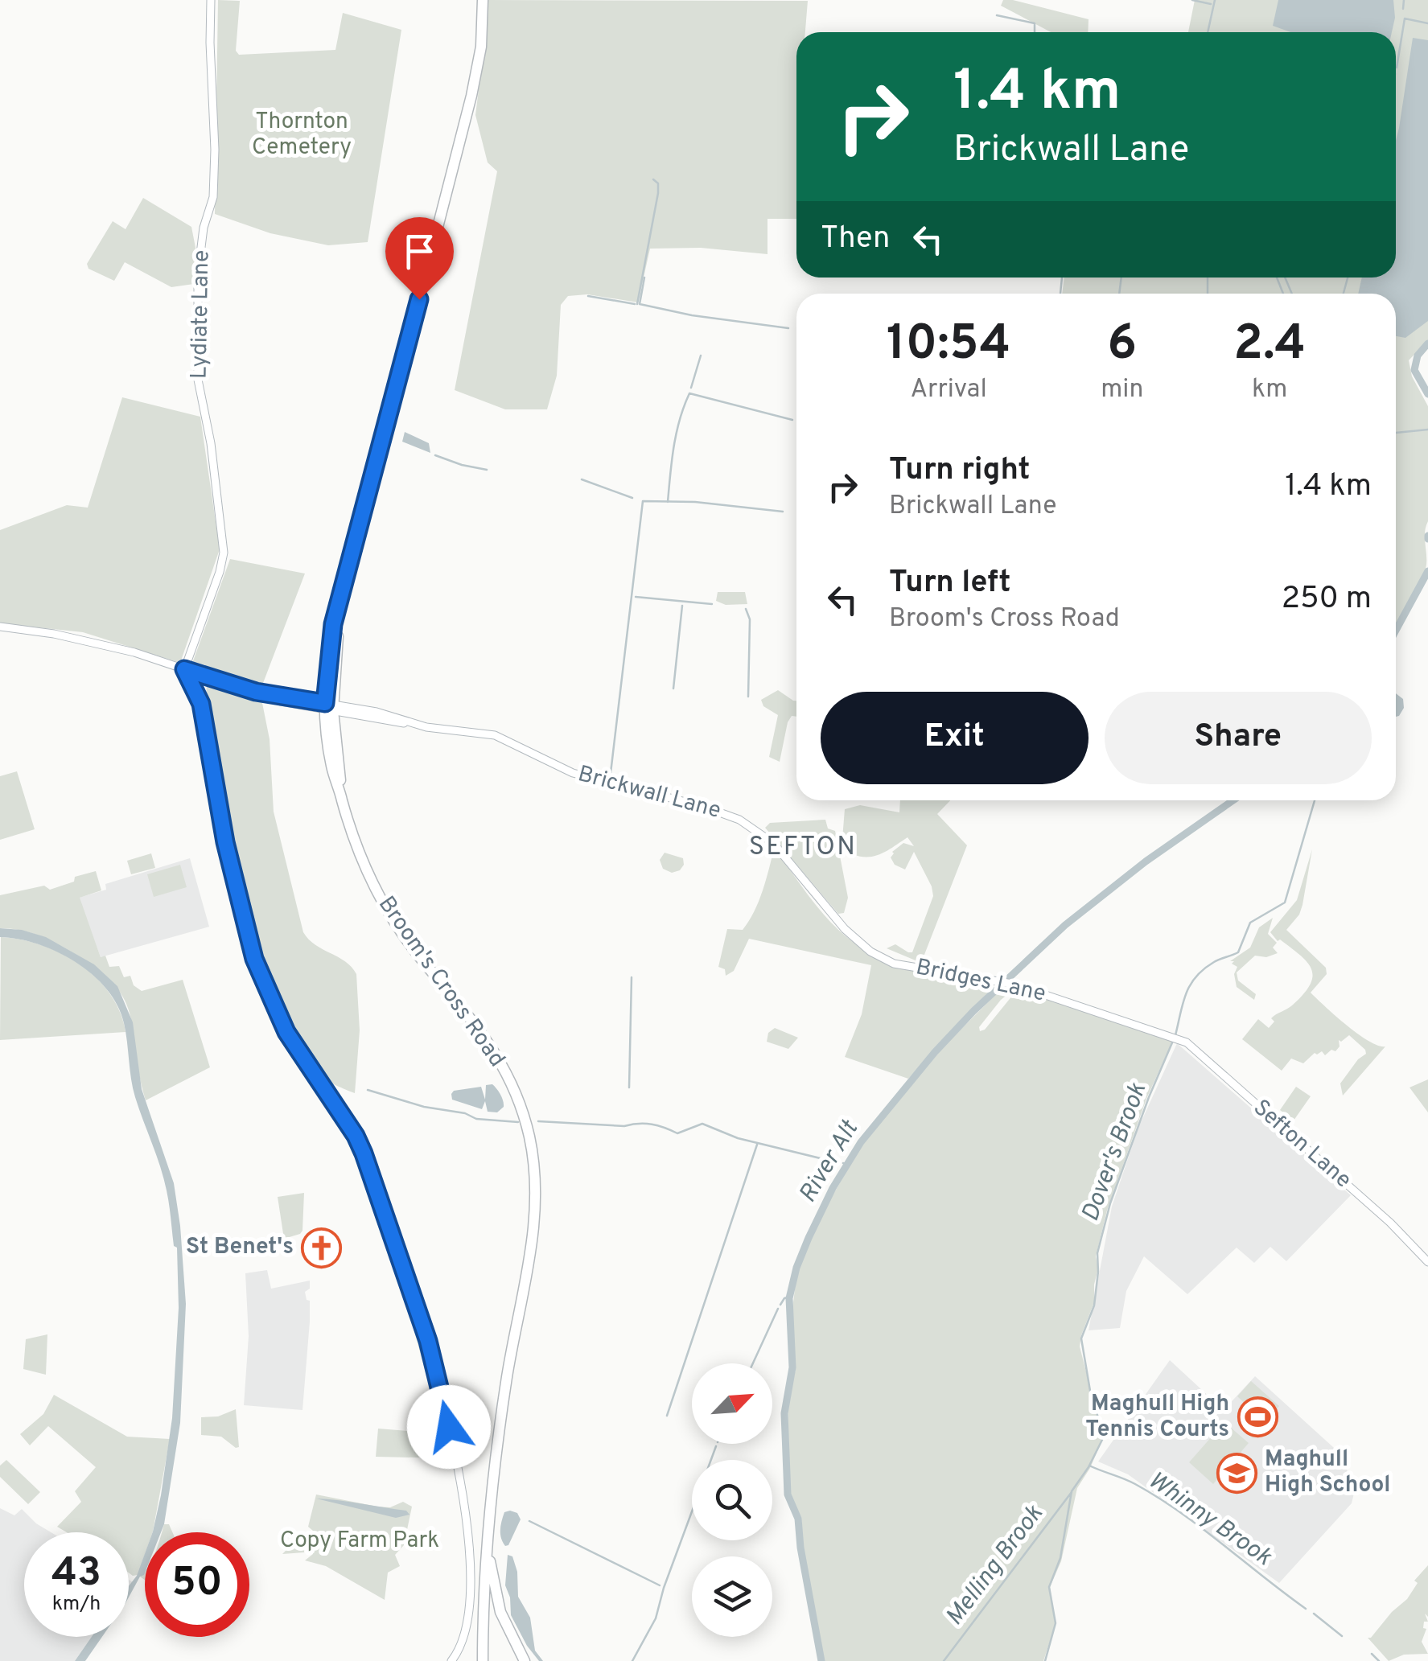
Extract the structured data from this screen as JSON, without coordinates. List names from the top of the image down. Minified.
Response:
{"streets":{"highway":["Broom's Cross Road"],"main road":["Lydiate Lane","Brickwall Lane","Bridges Lane","Sefton Lane"]},"crossings":[["Lydiate Lane","Brickwall Lane"],["Brickwall Lane","Bridges Lane"],["Brickwall Lane","Broom's Cross Road"],["Bridges Lane","Sefton Lane"]],"districts":["SEFTON"],"water":["Dover's Brook","River Alt","Whinny Brook","Melling Brook"],"parks":["Thornton Cemetery","Copy Farm Park"],"places":{"church":["St Benet's"],"sports":["Maghull High Tennis Courts"],"school or university":["Maghull High School"]},"north":"top right","page":{"turn":["1.4 km","Brickwall Lane"],"then":"Then","eta":["10:54","Arrival","6","min","2.4","km"],"list":[{"name":"Turn right","note":"Brickwall Lane","value":"1.4 km"},{"name":"Turn left","note":"Broom's Cross Road","value":"250 m"}],"buttons":["Exit","Share"],"speed":"43 km/h","limit":"50"}}
